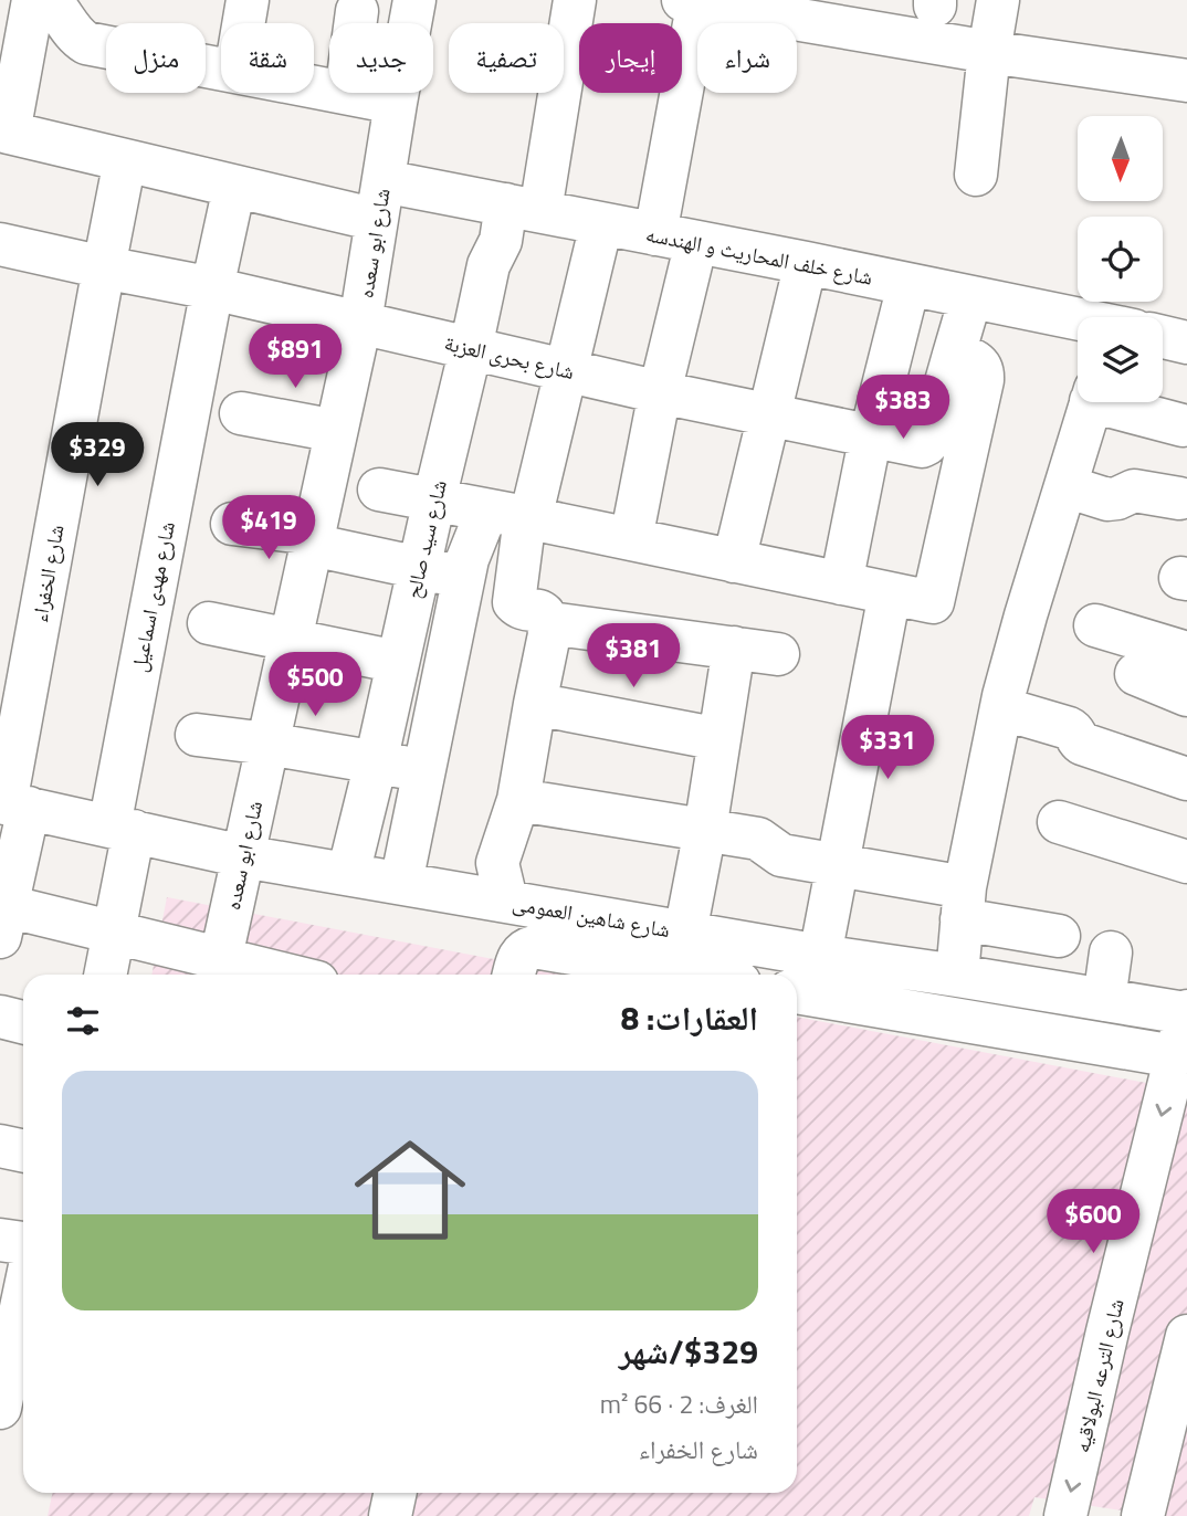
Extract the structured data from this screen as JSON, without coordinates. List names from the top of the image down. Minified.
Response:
{"streets":{"street":["شارع ابو سعده","شارع خلف المحاريث و الهندسه","شارع بحرى العزبة","شارع سيد صالح","شارع الخفراء","شارع مهدى اسماعيل","شارع شاهين العمومى","شارع الترعه البولاقيه"]},"crossings":[["شارع ابو سعده","شارع خلف المحاريث و الهندسه"],["شارع ابو سعده","شارع بحرى العزبة"],["شارع ابو سعده","شارع شاهين العمومى"],["شارع خلف المحاريث و الهندسه","شارع سيد صالح"],["شارع خلف المحاريث و الهندسه","شارع الخفراء"],["شارع خلف المحاريث و الهندسه","شارع مهدى اسماعيل"],["شارع بحرى العزبة","شارع سيد صالح"],["شارع بحرى العزبة","شارع الخفراء"],["شارع بحرى العزبة","شارع مهدى اسماعيل"],["شارع سيد صالح","شارع شاهين العمومى"],["شارع الخفراء","شارع شاهين العمومى"],["شارع مهدى اسماعيل","شارع شاهين العمومى"],["شارع شاهين العمومى","شارع الترعه البولاقيه"]],"north":"bottom","page":{"chip":["شراء","إيجار","تصفية","جديد","شقة","منزل"],"price":["$891","$383","$329","$419","$381","$500","$331","$600"],"heading":"العقارات: 8","list":[{"name":"$329/شهر","note":"الغرف: 2 · 66 m² · شارع الخفراء"}]}}
